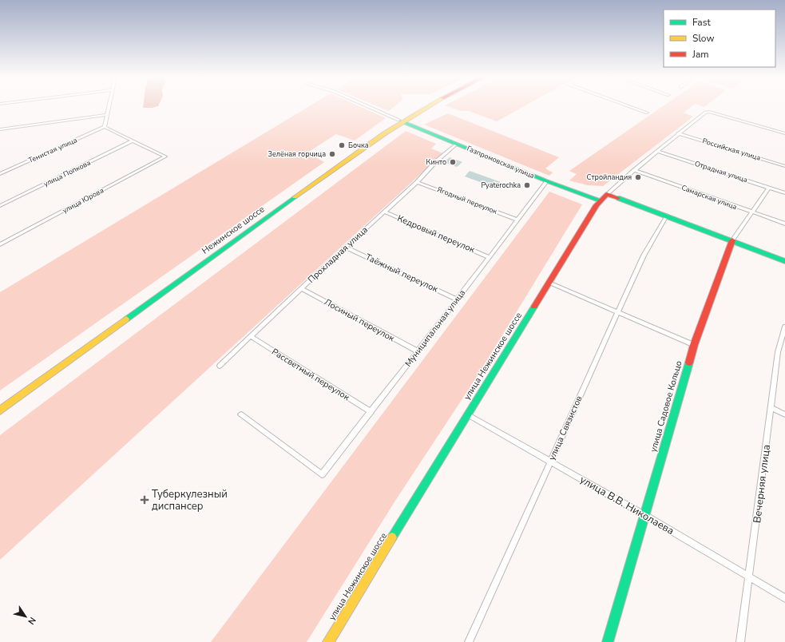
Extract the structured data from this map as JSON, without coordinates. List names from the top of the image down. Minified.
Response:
{"streets":{"main road":["Газпромовская улица","Нежинское шоссе","улица Нежинское шоссе","улица Садовое Кольцо"],"street":["Российская улица","Тенистая улица","Отрадная улица","улица Попкова","Самарская улица","улица Юрова","Ягодный переулок","Кедровый переулок","Прохладная улица","Таёжный переулок","Лосиный переулок","Муниципальная улица","Рассветный переулок","улица Связистов","Вечерняя улица","улица В.В. Николаева"]},"crossings":[["Российская улица","улица Нежинское шоссе"],["Газпромовская улица","Нежинское шоссе"],["Газпромовская улица","Прохладная улица"],["Газпромовская улица","Муниципальная улица"],["Газпромовская улица","улица Нежинское шоссе"],["Отрадная улица","улица Нежинское шоссе"],["Отрадная улица","улица Садовое Кольцо"],["улица Попкова","улица Юрова"],["Самарская улица","улица Нежинское шоссе"],["Самарская улица","улица Садовое Кольцо"],["Ягодный переулок","Прохладная улица"],["Ягодный переулок","Муниципальная улица"],["Кедровый переулок","Прохладная улица"],["Кедровый переулок","Муниципальная улица"],["Прохладная улица","Таёжный переулок"],["Прохладная улица","Лосиный переулок"],["Прохладная улица","Рассветный переулок"],["Таёжный переулок","Муниципальная улица"],["Лосиный переулок","Муниципальная улица"],["Муниципальная улица","Рассветный переулок"],["улица Нежинское шоссе","улица В.В. Николаева"],["улица Садовое Кольцо","улица В.В. Николаева"],["улица Связистов","улица В.В. Николаева"],["Вечерняя улица","улица В.В. Николаева"]],"places":{"other":["Бочка","Зелёная горчица","Кинто","Стройландия","Pyaterochka"],"health":["Туберкулезный диспансер"]},"legend":["Fast","Slow","Jam"],"north":"bottom right"}
